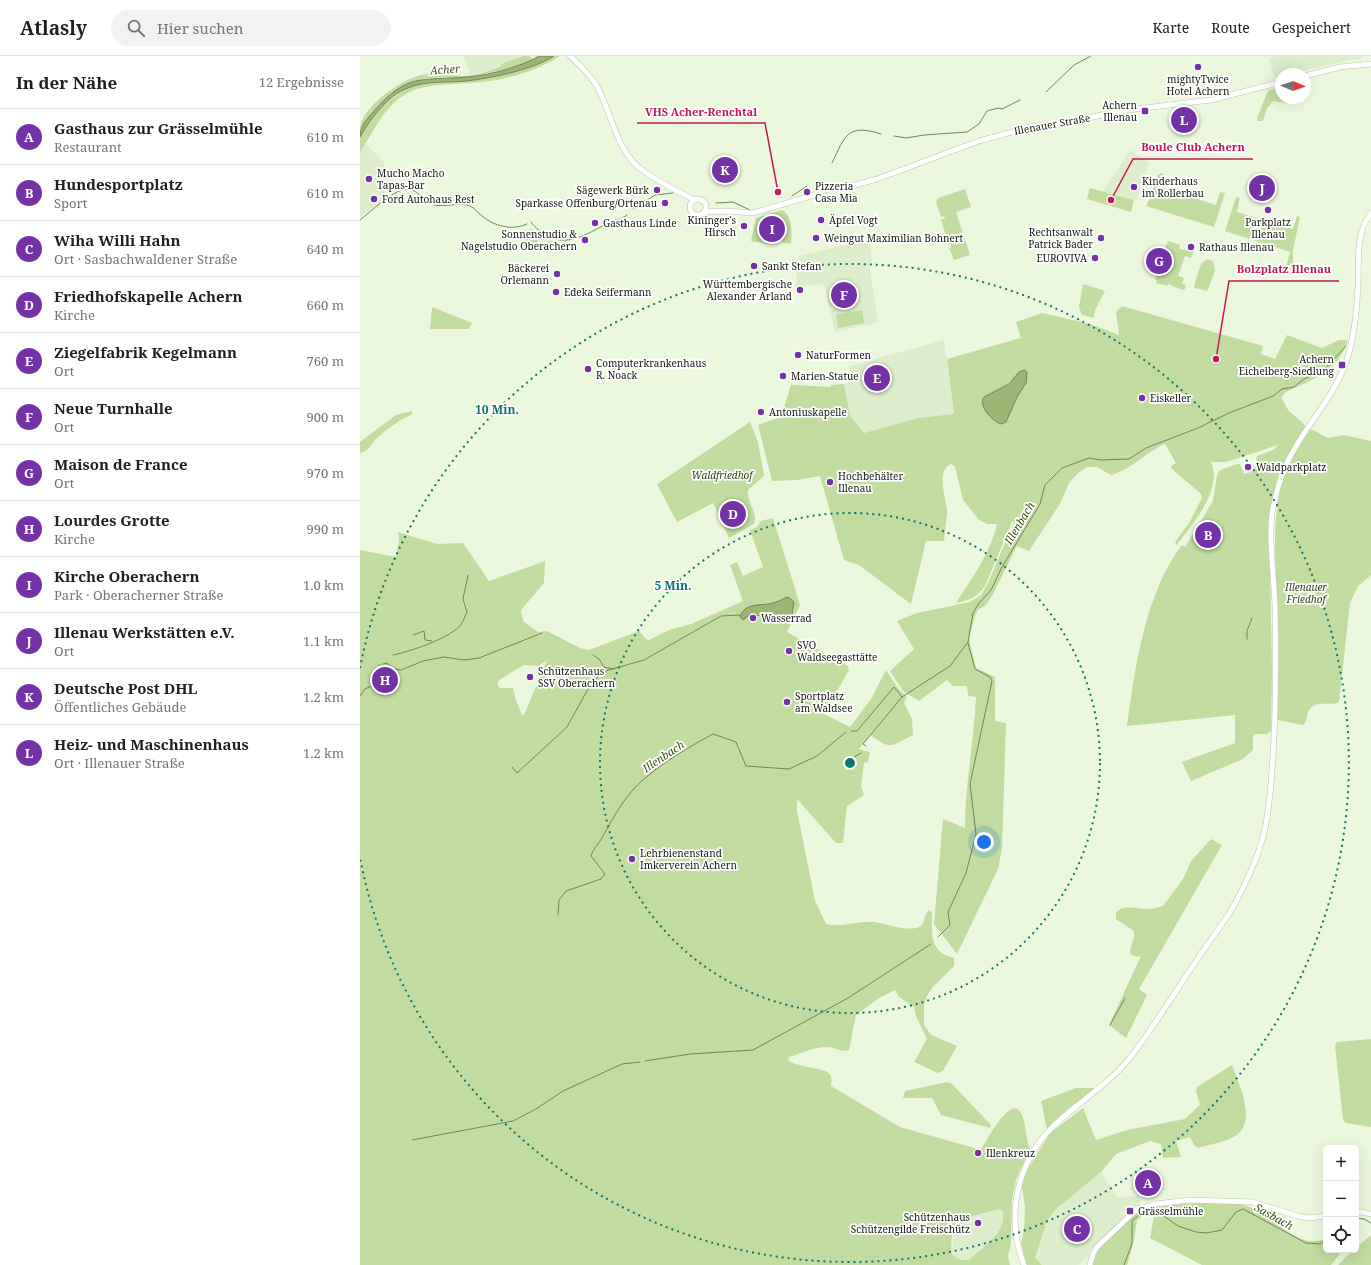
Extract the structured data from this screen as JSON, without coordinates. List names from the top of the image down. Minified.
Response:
{"streets":{"main road":["Illenauer Straße"]},"water":["Acher","Illenbach","Sasbach"],"parks":["Waldfriedhof","Illenauer Friedhof"],"places":{"other":["mightyTwice Hotel Achern","Mucho Macho Tapas-Bar","Kinderhaus im Rollerbau","Sägewerk Bürk","VHS Acher-Renchtal","Pizzeria Casa Mia","Ford Autohaus Rest","Boule Club Achern","Sparkasse Offenburg/Ortenau","Parkplatz Illenau","Äpfel Vogt","Gasthaus Linde","Kininger's Hirsch","Weingut Maximilian Bohnert","Rechtsanwalt Patrick Bader","Sonnenstudio & Nagelstudio Oberachern","Rathaus Illenau","EUROVIVA","Sankt Stefan","Bäckerei Orlemann","Württembergische Alexander Arland","Edeka Seifermann","NaturFormen","Bolzplatz Illenau","Computerkrankenhaus R. Noack","Marien-Statue","Eiskeller","Antoniuskapelle","Waldparkplatz","Hochbehälter Illenau","Wasserrad","SVO Waldseegasttätte","Schützenhaus SSV Oberachern","Sportplatz am Waldsee","Lehrbienenstand Imkerverein Achern","Illenkreuz","Schützenhaus Schützengilde Freischütz"],"transit":["Achern Illenau","Achern Eichelberg-Siedlung","Grässelmühle"]},"north":"right","page":{"header":"Atlasly","search":"Hier suchen","nav":["Karte","Route","Gespeichert"],"heading":["In der Nähe","12 Ergebnisse"],"pins":["L","K","J","I","G","F","E","D","B","H","A","C"],"list":[{"mark":"A","name":"Gasthaus zur Grässelmühle","note":"Restaurant","value":"610 m"},{"mark":"B","name":"Hundesportplatz","note":"Sport","value":"610 m"},{"mark":"C","name":"Wiha Willi Hahn","note":"Ort · Sasbachwaldener Straße","value":"640 m"},{"mark":"D","name":"Friedhofskapelle Achern","note":"Kirche","value":"660 m"},{"mark":"E","name":"Ziegelfabrik Kegelmann","note":"Ort","value":"760 m"},{"mark":"F","name":"Neue Turnhalle","note":"Ort","value":"900 m"},{"mark":"G","name":"Maison de France","note":"Ort","value":"970 m"},{"mark":"H","name":"Lourdes Grotte","note":"Kirche","value":"990 m"},{"mark":"I","name":"Kirche Oberachern","note":"Park · Oberacherner Straße","value":"1.0 km"},{"mark":"J","name":"Illenau Werkstätten e.V.","note":"Ort","value":"1.1 km"},{"mark":"K","name":"Deutsche Post DHL","note":"Öffentliches Gebäude","value":"1.2 km"},{"mark":"L","name":"Heiz- und Maschinenhaus","note":"Ort · Illenauer Straße","value":"1.2 km"}],"map_buttons":["+","−"]},"rings":["10 Min.","5 Min."]}
